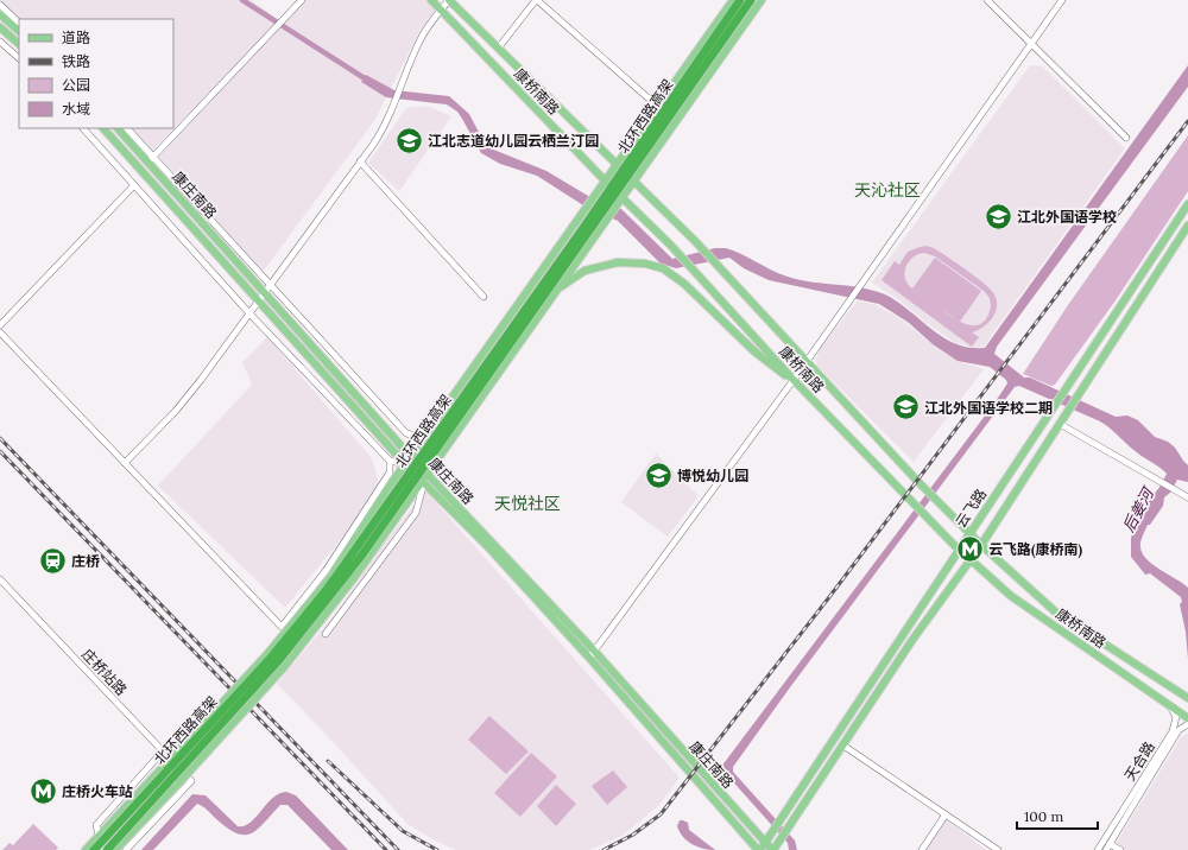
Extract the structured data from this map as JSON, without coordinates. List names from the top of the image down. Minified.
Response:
{"streets":{"highway":["北环西路高架"],"main road":["康桥南路","康庄南路","云飞路"],"street":["庄桥站路","天合路"]},"crossings":[["康桥南路","云飞路"],["康桥南路","天合路"],["康庄南路","云飞路"]],"districts":["天沁社区","天悦社区"],"water":["后姜河"],"places":{"school or university":["江北志道幼儿园云栖兰汀园","江北外国语学校","江北外国语学校二期","博悦幼儿园"],"metro station":["云飞路(康桥南)","庄桥火车站"],"station":["庄桥"]},"legend":["道路","铁路","公园","水域"],"scale_bar":"100 m"}
